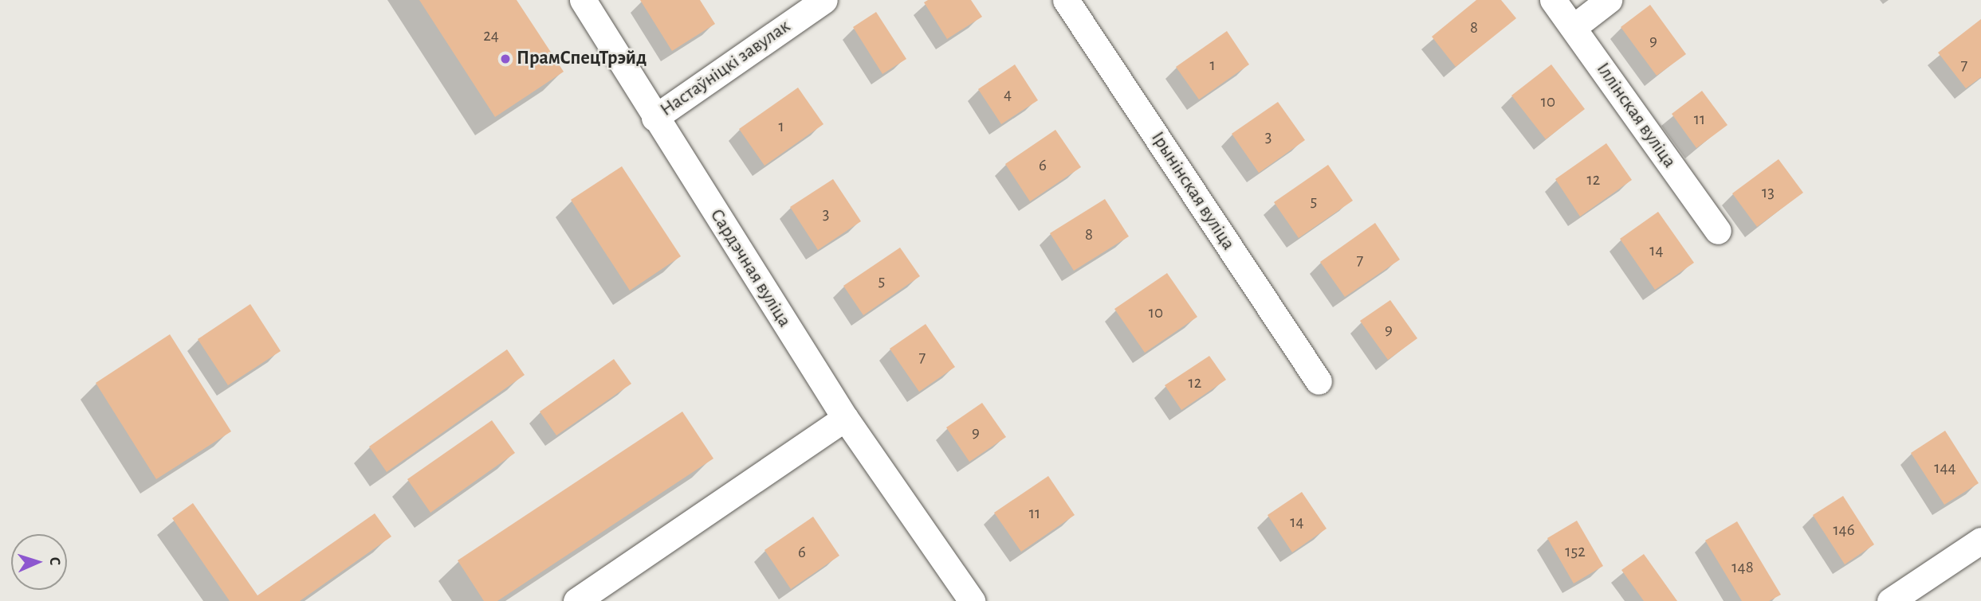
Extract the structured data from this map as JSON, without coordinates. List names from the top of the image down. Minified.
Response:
{"streets":{"street":["Настаўніцкі завулак","Іллінская вуліца","Ірынінская вуліца","Сардэчная вуліца"]},"crossings":[["Настаўніцкі завулак","Сардэчная вуліца"]],"places":["ПрамСпецТрэйд"],"house_numbers":["8","24","9","1","7","4","10","11","1","3","6","12","13","5","3","8","14","7","5","10","9","7","12","9","144","11","14","146","152","6","148"],"north":"right"}
